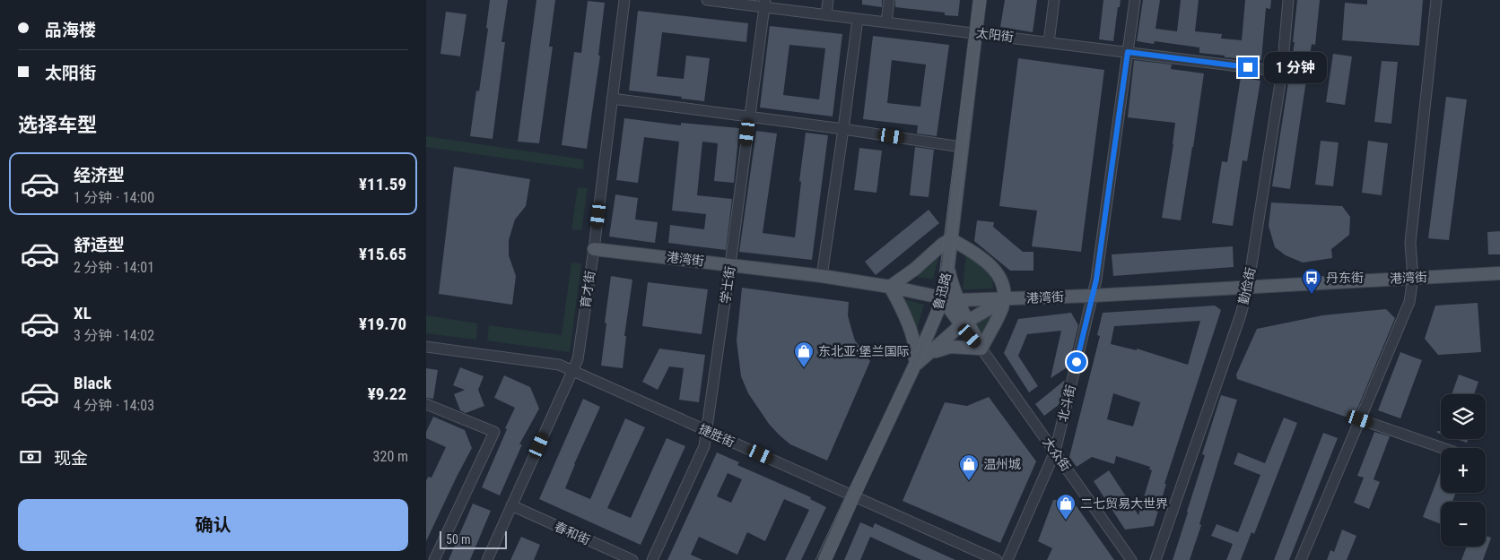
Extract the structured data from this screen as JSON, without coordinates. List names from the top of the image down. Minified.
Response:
{"streets":{"main road":["港湾街","鲁迅路"],"street":["太阳街","学士街","勤俭街","育才街","北斗街","捷胜街","大众街","春和街"]},"crossings":[["太阳街","学士街"],["太阳街","勤俭街"],["太阳街","鲁迅路"],["太阳街","北斗街"],["港湾街","学士街"],["港湾街","勤俭街"],["港湾街","育才街"],["港湾街","鲁迅路"],["港湾街","北斗街"],["学士街","捷胜街"],["育才街","捷胜街"],["育才街","春和街"],["鲁迅路","捷胜街"],["北斗街","大众街"]],"places":{"bus stop":["丹东街"],"shop":["东北亚·堡兰国际","温州城","二七贸易大世界"]},"scale_bar":"50 m","page":{"banner":["品海楼","太阳街"],"bubble":"1 分钟","heading":"选择车型","list":[{"name":"经济型","note":"1 分钟 · 14:00","value":"¥11.59"},{"name":"舒适型","note":"2 分钟 · 14:01","value":"¥15.65"},{"name":"XL","note":"3 分钟 · 14:02","value":"¥19.70"},{"name":"Black","note":"4 分钟 · 14:03","value":"¥9.22"}],"map_buttons":["+","−"],"pay":["现金","320 m"],"buttons":"确认","scale":"50 m"}}
